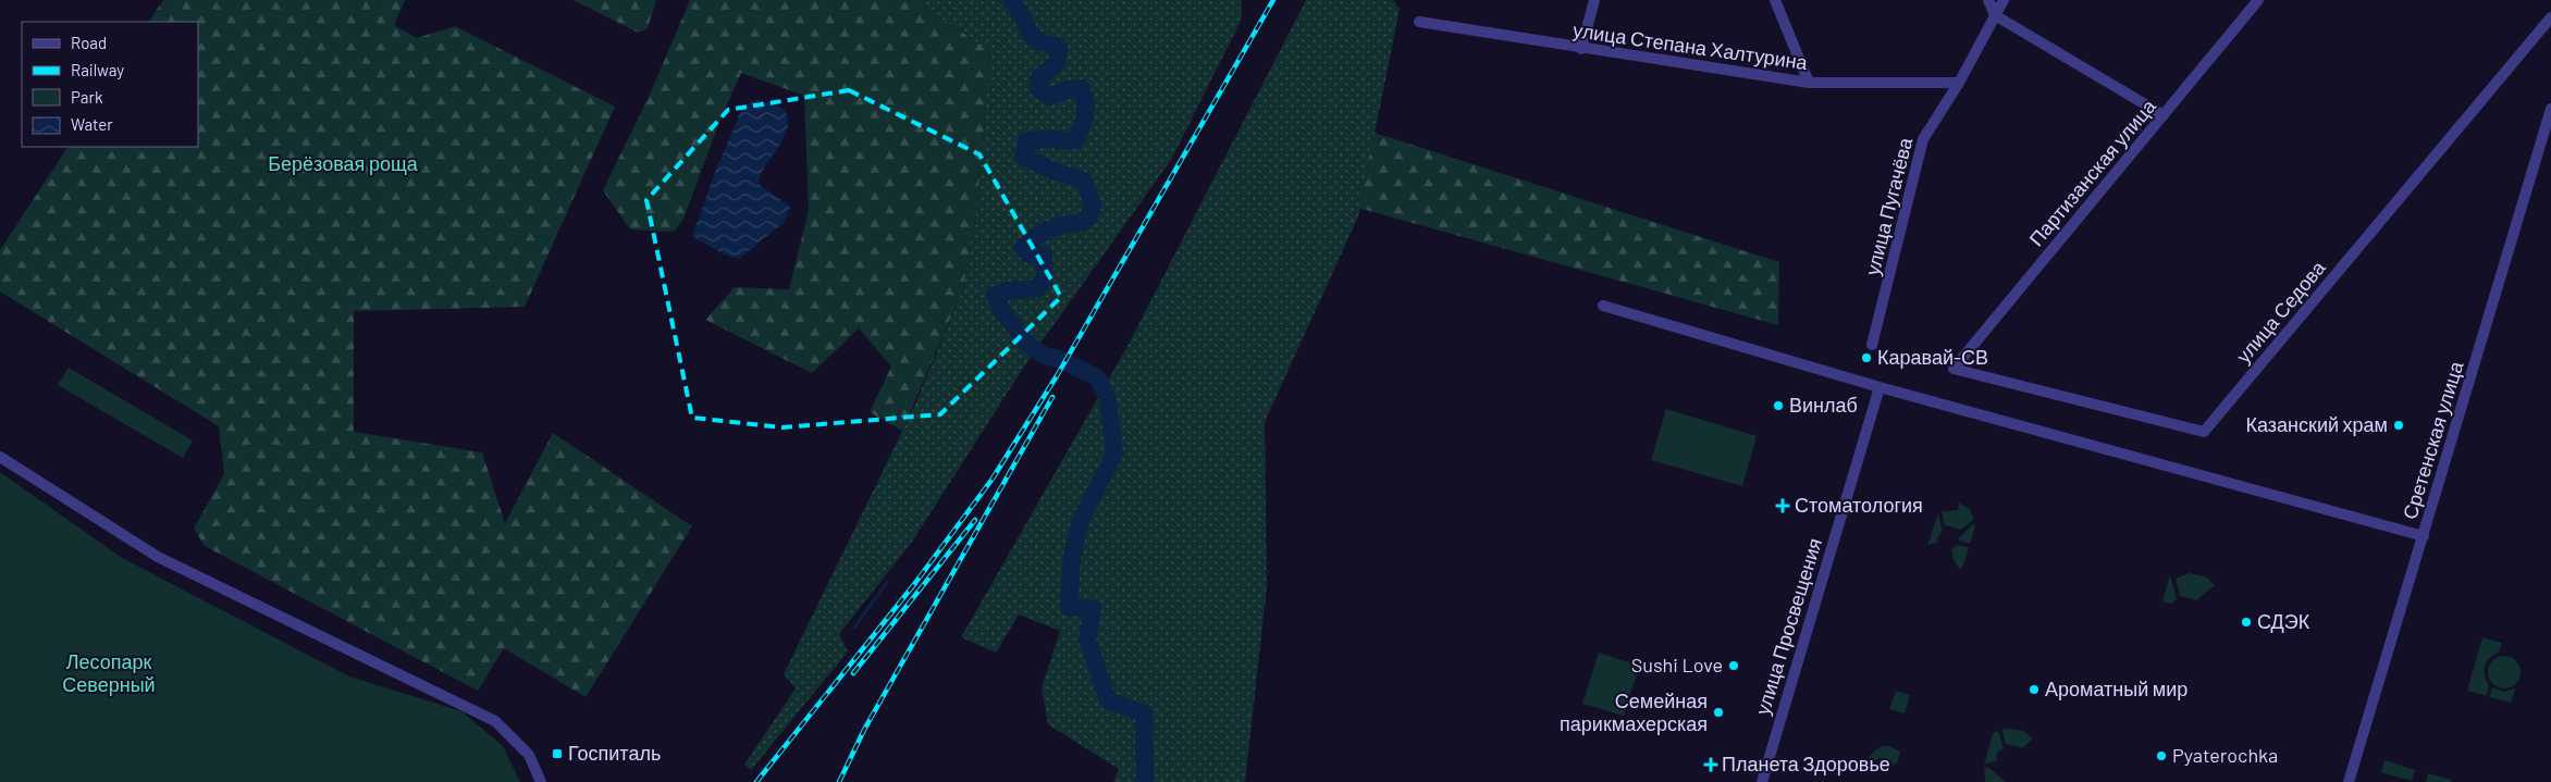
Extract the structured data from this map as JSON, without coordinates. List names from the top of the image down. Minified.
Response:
{"streets":{"street":["улица Степана Халтурина","Партизанская улица","улица Пугачёва","улица Седова","Сретенская улица","улица Просвещения"]},"crossings":[["улица Степана Халтурина","улица Пугачёва"],["Партизанская улица","улица Седова"]],"parks":["Берёзовая роща","Лесопарк Северный"],"places":{"other":["Каравай-СВ","Винлаб","Казанский храм","СДЭК","Sushi Love","Ароматный мир","Семейная парикмахерская","Pyaterochka"],"health":["Стоматология","Планета Здоровье"],"transit":["Госпиталь"]},"legend":["Road","Railway","Park","Water"]}
